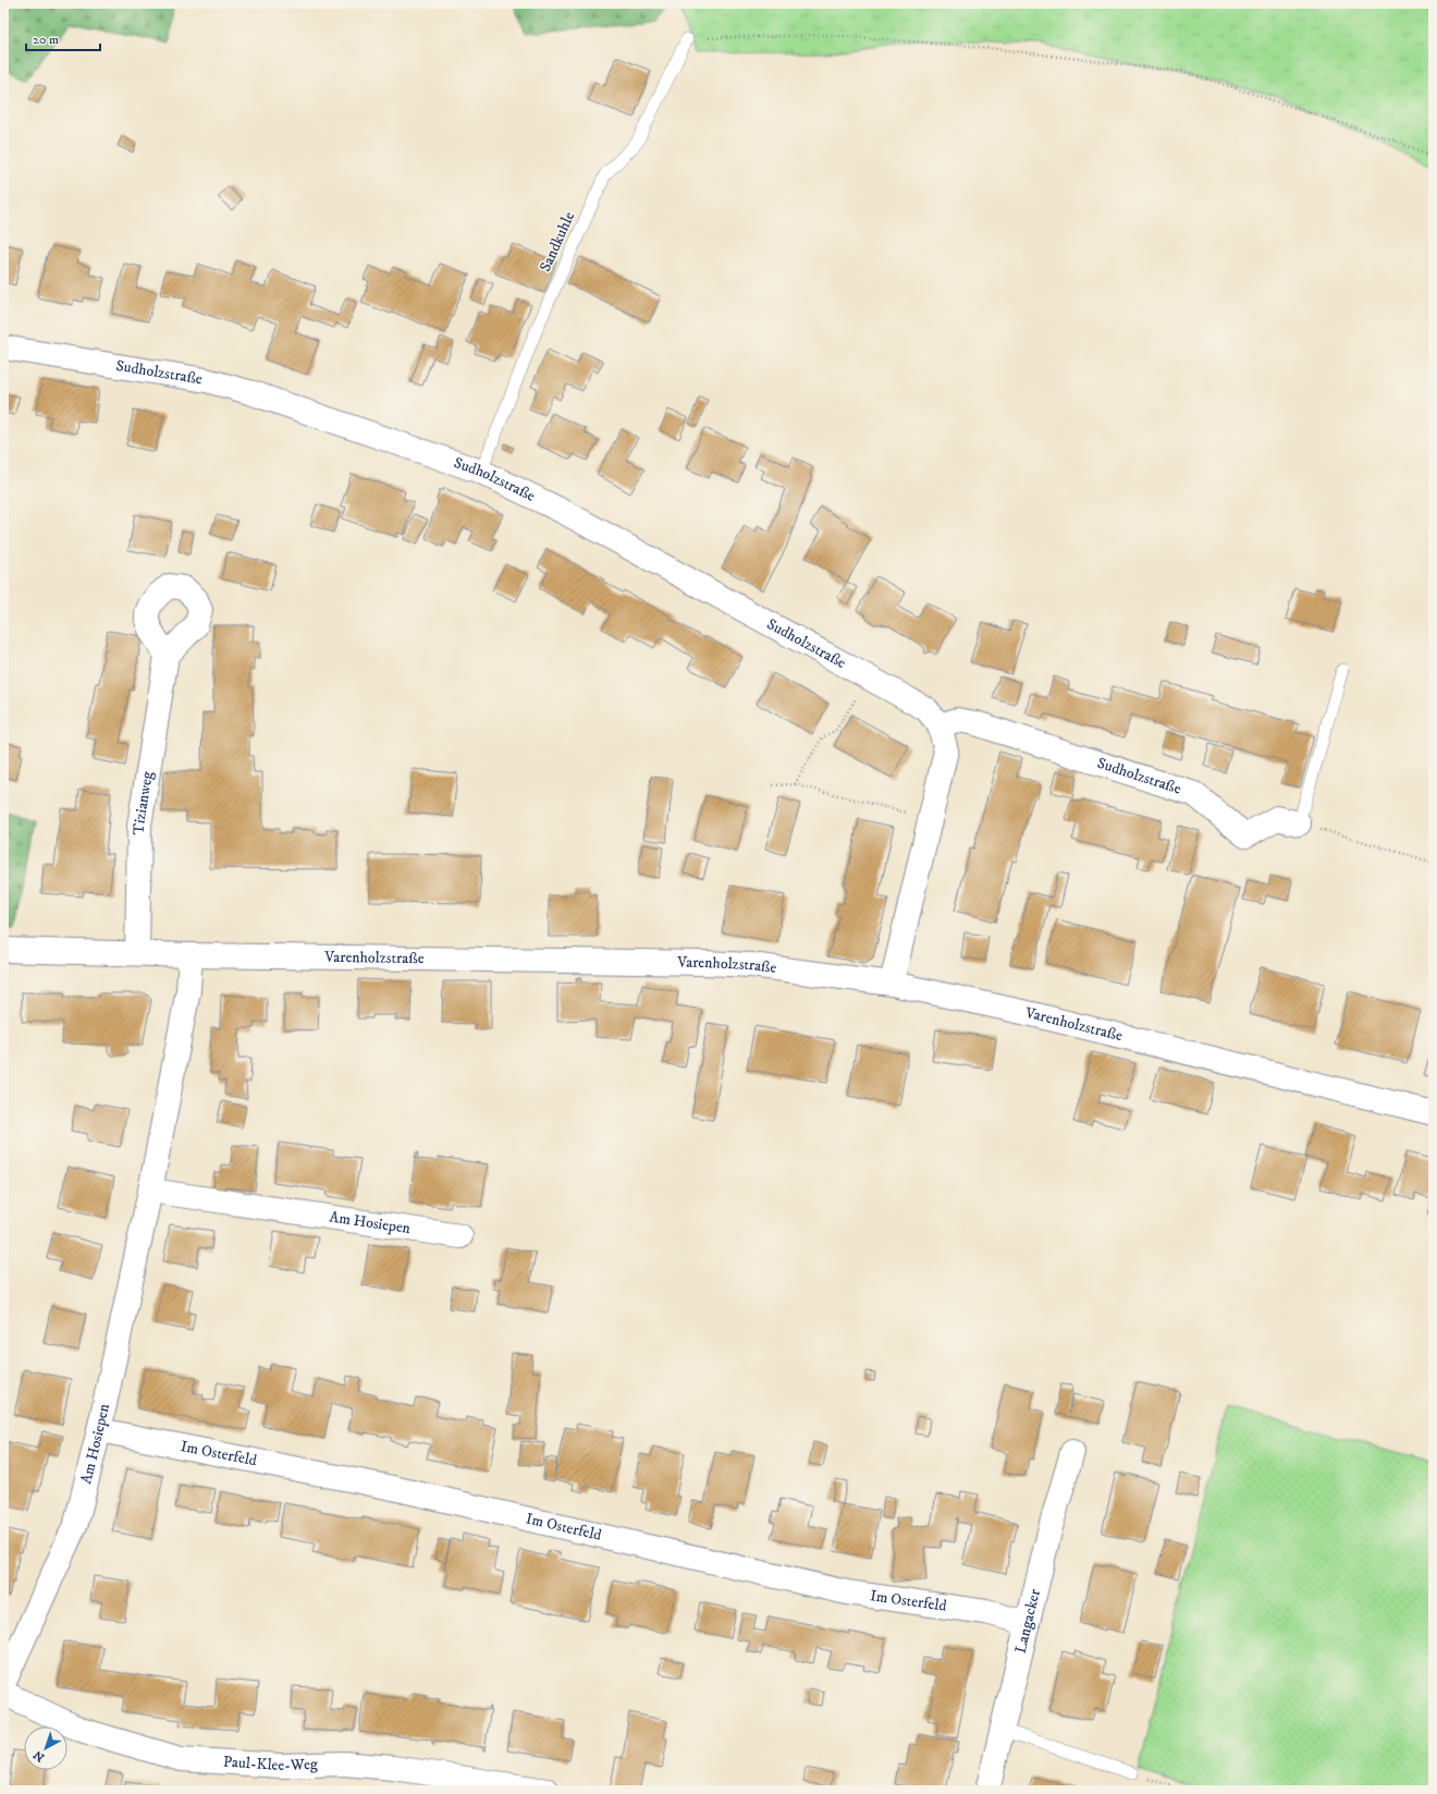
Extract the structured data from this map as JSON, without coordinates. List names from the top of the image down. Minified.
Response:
{"streets":{"street":["Sudholzstraße","Tizianweg","Varenholzstraße","Am Hosiepen","Im Osterfeld","Langacker","Paul-Klee-Weg"],"lane":["Sandkuhle"]},"crossings":[["Sandkuhle","Sudholzstraße"],["Sudholzstraße","Varenholzstraße"],["Tizianweg","Varenholzstraße"],["Varenholzstraße","Am Hosiepen"],["Am Hosiepen","Im Osterfeld"],["Im Osterfeld","Langacker"]],"scale_bar":"20 m","north":"bottom left"}
